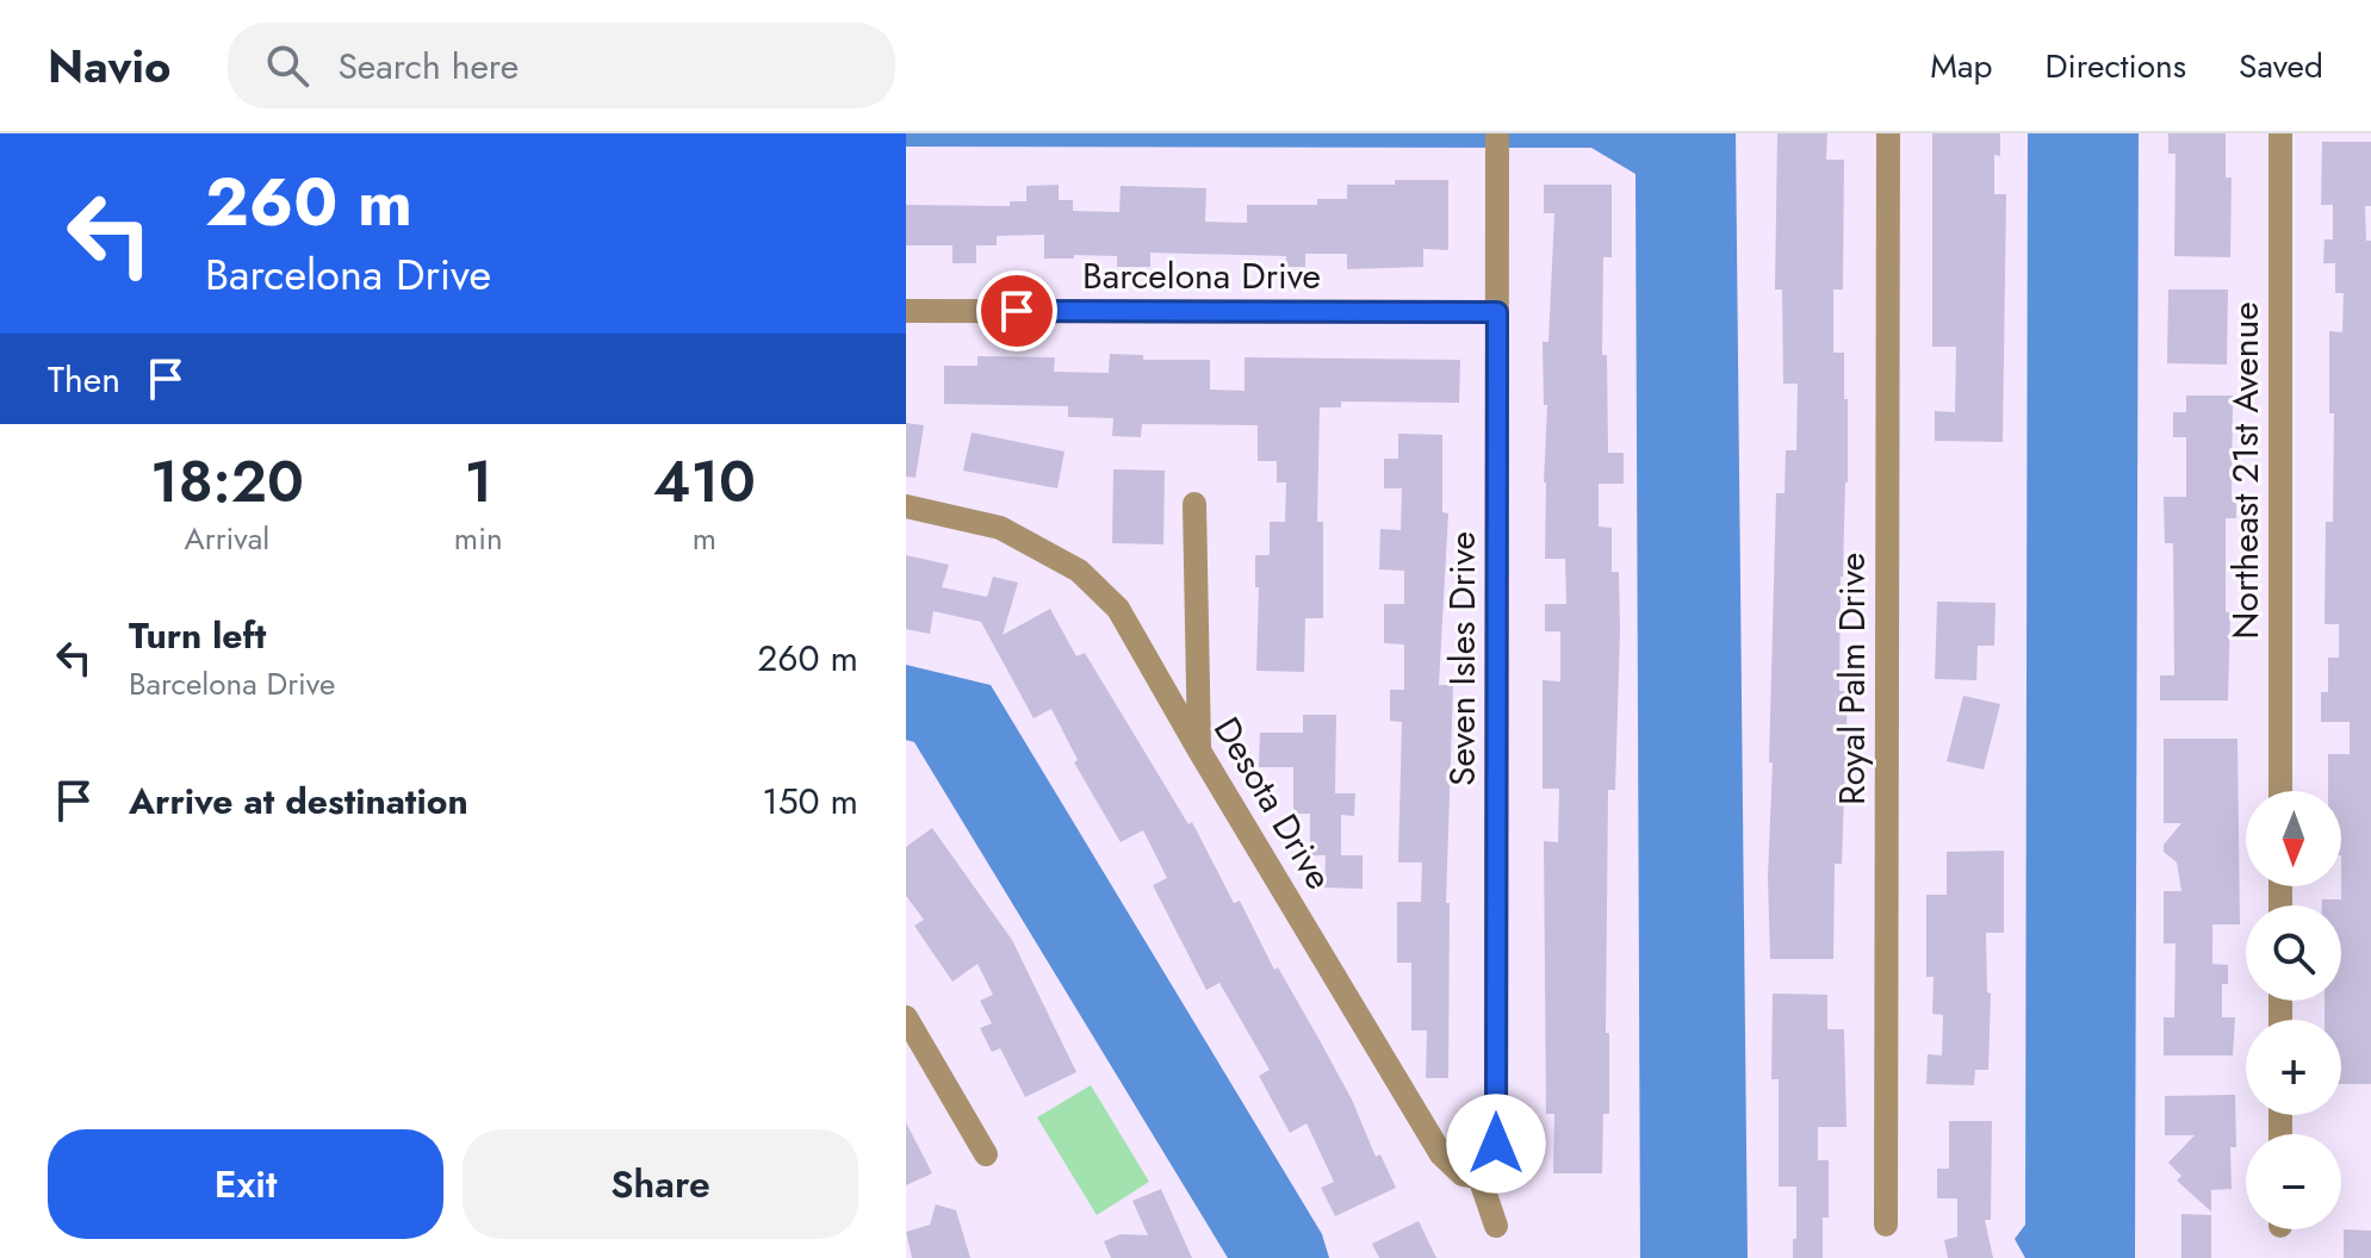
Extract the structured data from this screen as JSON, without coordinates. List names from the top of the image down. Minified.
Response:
{"streets":{"street":["Barcelona Drive","Northeast 21st Avenue","Seven Isles Drive","Royal Palm Drive","Desota Drive"]},"crossings":[["Barcelona Drive","Seven Isles Drive"],["Seven Isles Drive","Desota Drive"]],"north":"bottom","page":{"header":"Navio","search":"Search here","nav":["Map","Directions","Saved"],"turn":["260 m","Barcelona Drive"],"then":"Then","eta":["18:20","Arrival","1","min","410","m"],"list":[{"name":"Turn left","note":"Barcelona Drive","value":"260 m"},{"name":"Arrive at destination","value":"150 m"}],"map_buttons":["+","−"],"buttons":["Exit","Share"]}}
